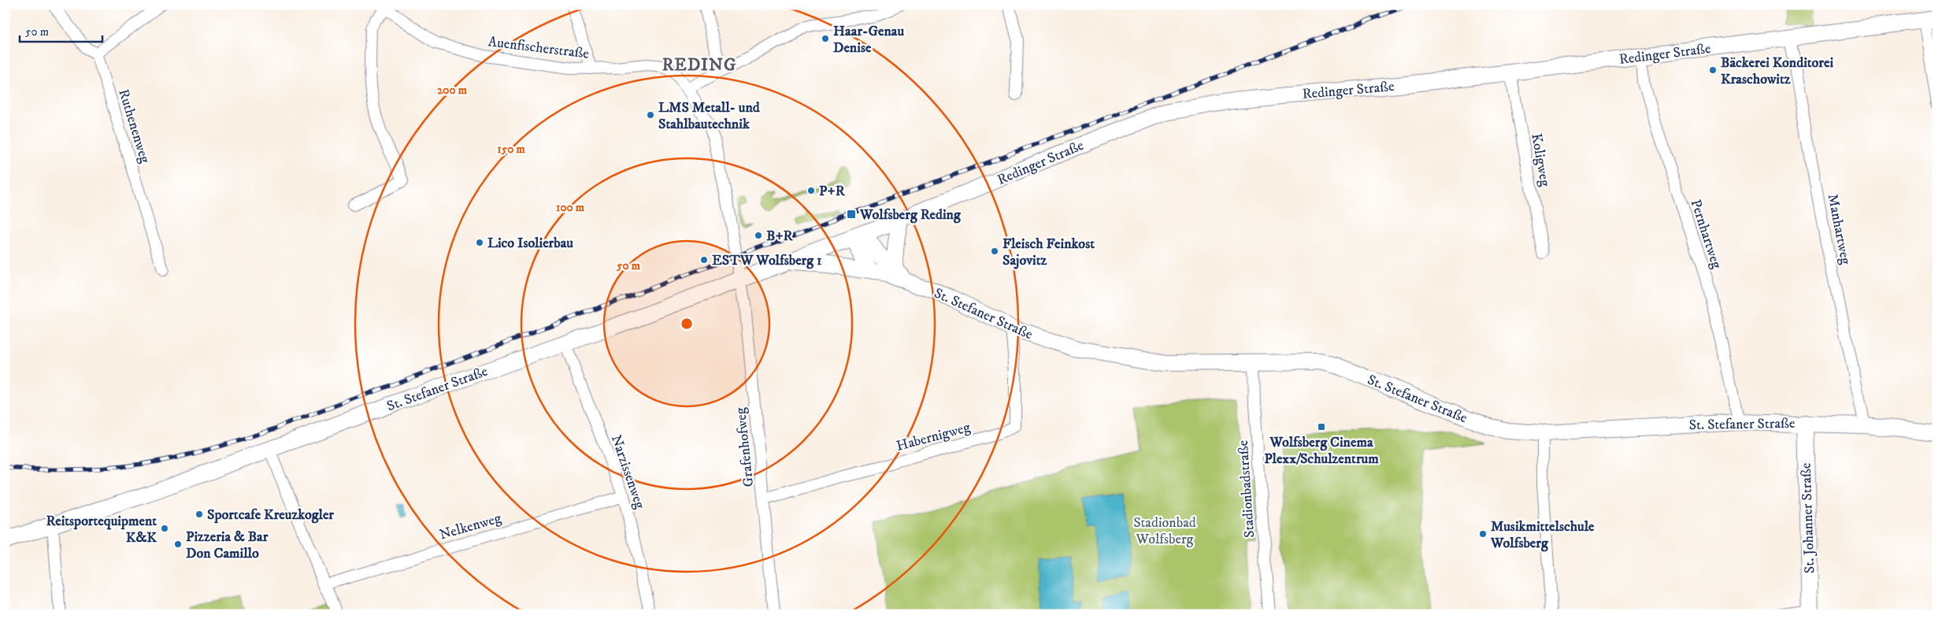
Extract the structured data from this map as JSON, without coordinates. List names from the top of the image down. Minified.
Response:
{"streets":{"main road":["Redinger Straße","St. Stefaner Straße","St. Johanner Straße"],"street":["Auenfischerstraße","Ruthenenweg","Koligweg","Manhartweg","Pernhartweg","Habernigweg","Grafenhofweg","Narzissenweg","Stadionbadstraße","Nelkenweg"]},"crossings":[["Auenfischerstraße","St. Stefaner Straße"],["Auenfischerstraße","Grafenhofweg"],["Redinger Straße","Koligweg"],["Redinger Straße","Manhartweg"],["Redinger Straße","Pernhartweg"],["Redinger Straße","St. Stefaner Straße"],["Manhartweg","St. Stefaner Straße"],["Pernhartweg","St. Stefaner Straße"],["St. Stefaner Straße","Habernigweg"],["St. Stefaner Straße","Grafenhofweg"],["St. Stefaner Straße","Narzissenweg"],["St. Stefaner Straße","Stadionbadstraße"],["St. Stefaner Straße","St. Johanner Straße"],["Habernigweg","Grafenhofweg"],["Narzissenweg","Nelkenweg"]],"districts":["REDING"],"parks":["Stadionbad Wolfsberg"],"places":{"other":["Haar-Genau Denise","Bäckerei Konditorei Kraschowitz","LMS Metall- und Stahlbautechnik","P+R","B+R","Lico Isolierbau","Fleisch Feinkost Sajovitz","ESTW Wolfsberg 1","Sportcafe Kreuzkogler","Reitsportequipment K&K","Musikmittelschule Wolfsberg","Pizzeria & Bar Don Camillo"],"transit":["Wolfsberg Reding","Wolfsberg Cinema Plexx/Schulzentrum"]},"scale_bar":"50 m","rings":["200 m","150 m","100 m","50 m"]}
